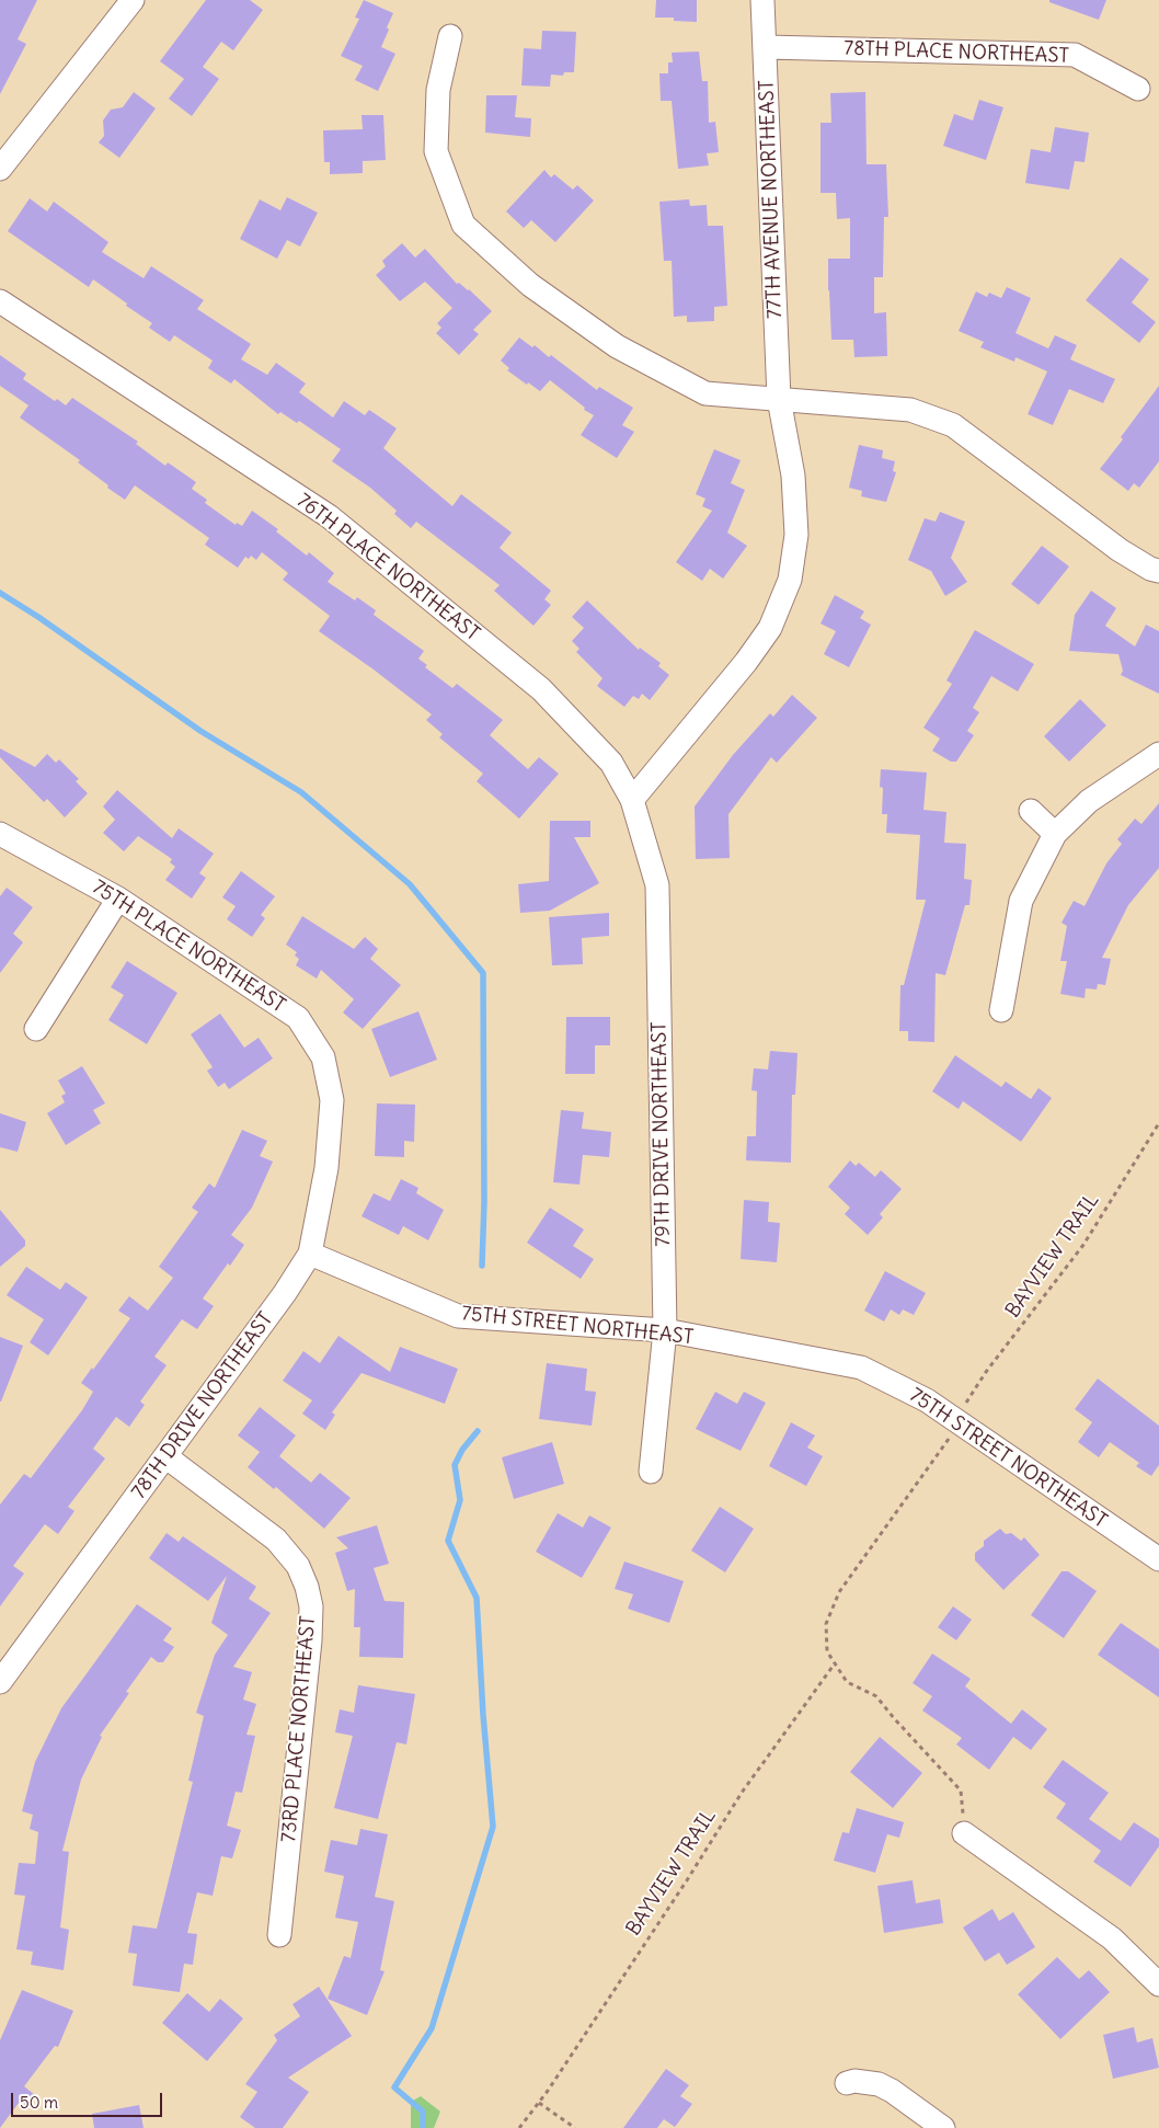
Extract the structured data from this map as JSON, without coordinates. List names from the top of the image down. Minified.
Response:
{"streets":{"street":["78TH PLACE NORTHEAST","77TH AVENUE NORTHEAST","76TH PLACE NORTHEAST","75TH PLACE NORTHEAST","79TH DRIVE NORTHEAST","75TH STREET NORTHEAST","78TH DRIVE NORTHEAST","73RD PLACE NORTHEAST"],"path":["BAYVIEW TRAIL"]},"crossings":[["78TH PLACE NORTHEAST","77TH AVENUE NORTHEAST"],["76TH PLACE NORTHEAST","79TH DRIVE NORTHEAST"],["75TH PLACE NORTHEAST","78TH DRIVE NORTHEAST"],["79TH DRIVE NORTHEAST","75TH STREET NORTHEAST"],["75TH STREET NORTHEAST","78TH DRIVE NORTHEAST"],["78TH DRIVE NORTHEAST","73RD PLACE NORTHEAST"]],"scale_bar":"50 m"}
